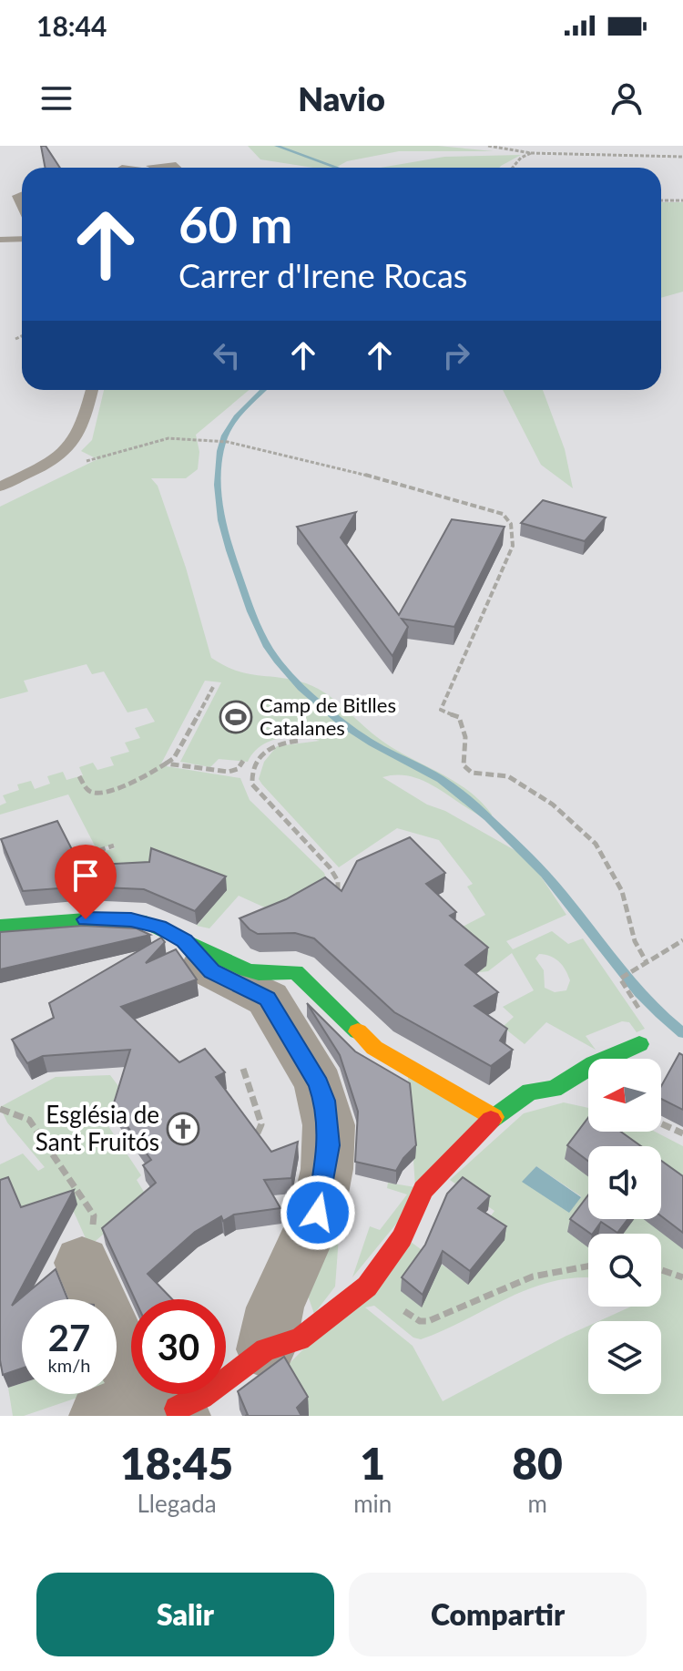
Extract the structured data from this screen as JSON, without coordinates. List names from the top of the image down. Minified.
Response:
{"places":{"sports":["Camp de Bitlles Catalanes"],"church":["Església de Sant Fruitós"]},"north":"left","page":{"status":"18:44","header":"Navio","turn":["60 m","Carrer d'Irene Rocas"],"speed":"27 km/h","limit":"30","eta":["18:45","Llegada","1","min","80","m"],"buttons":["Salir","Compartir"]}}
